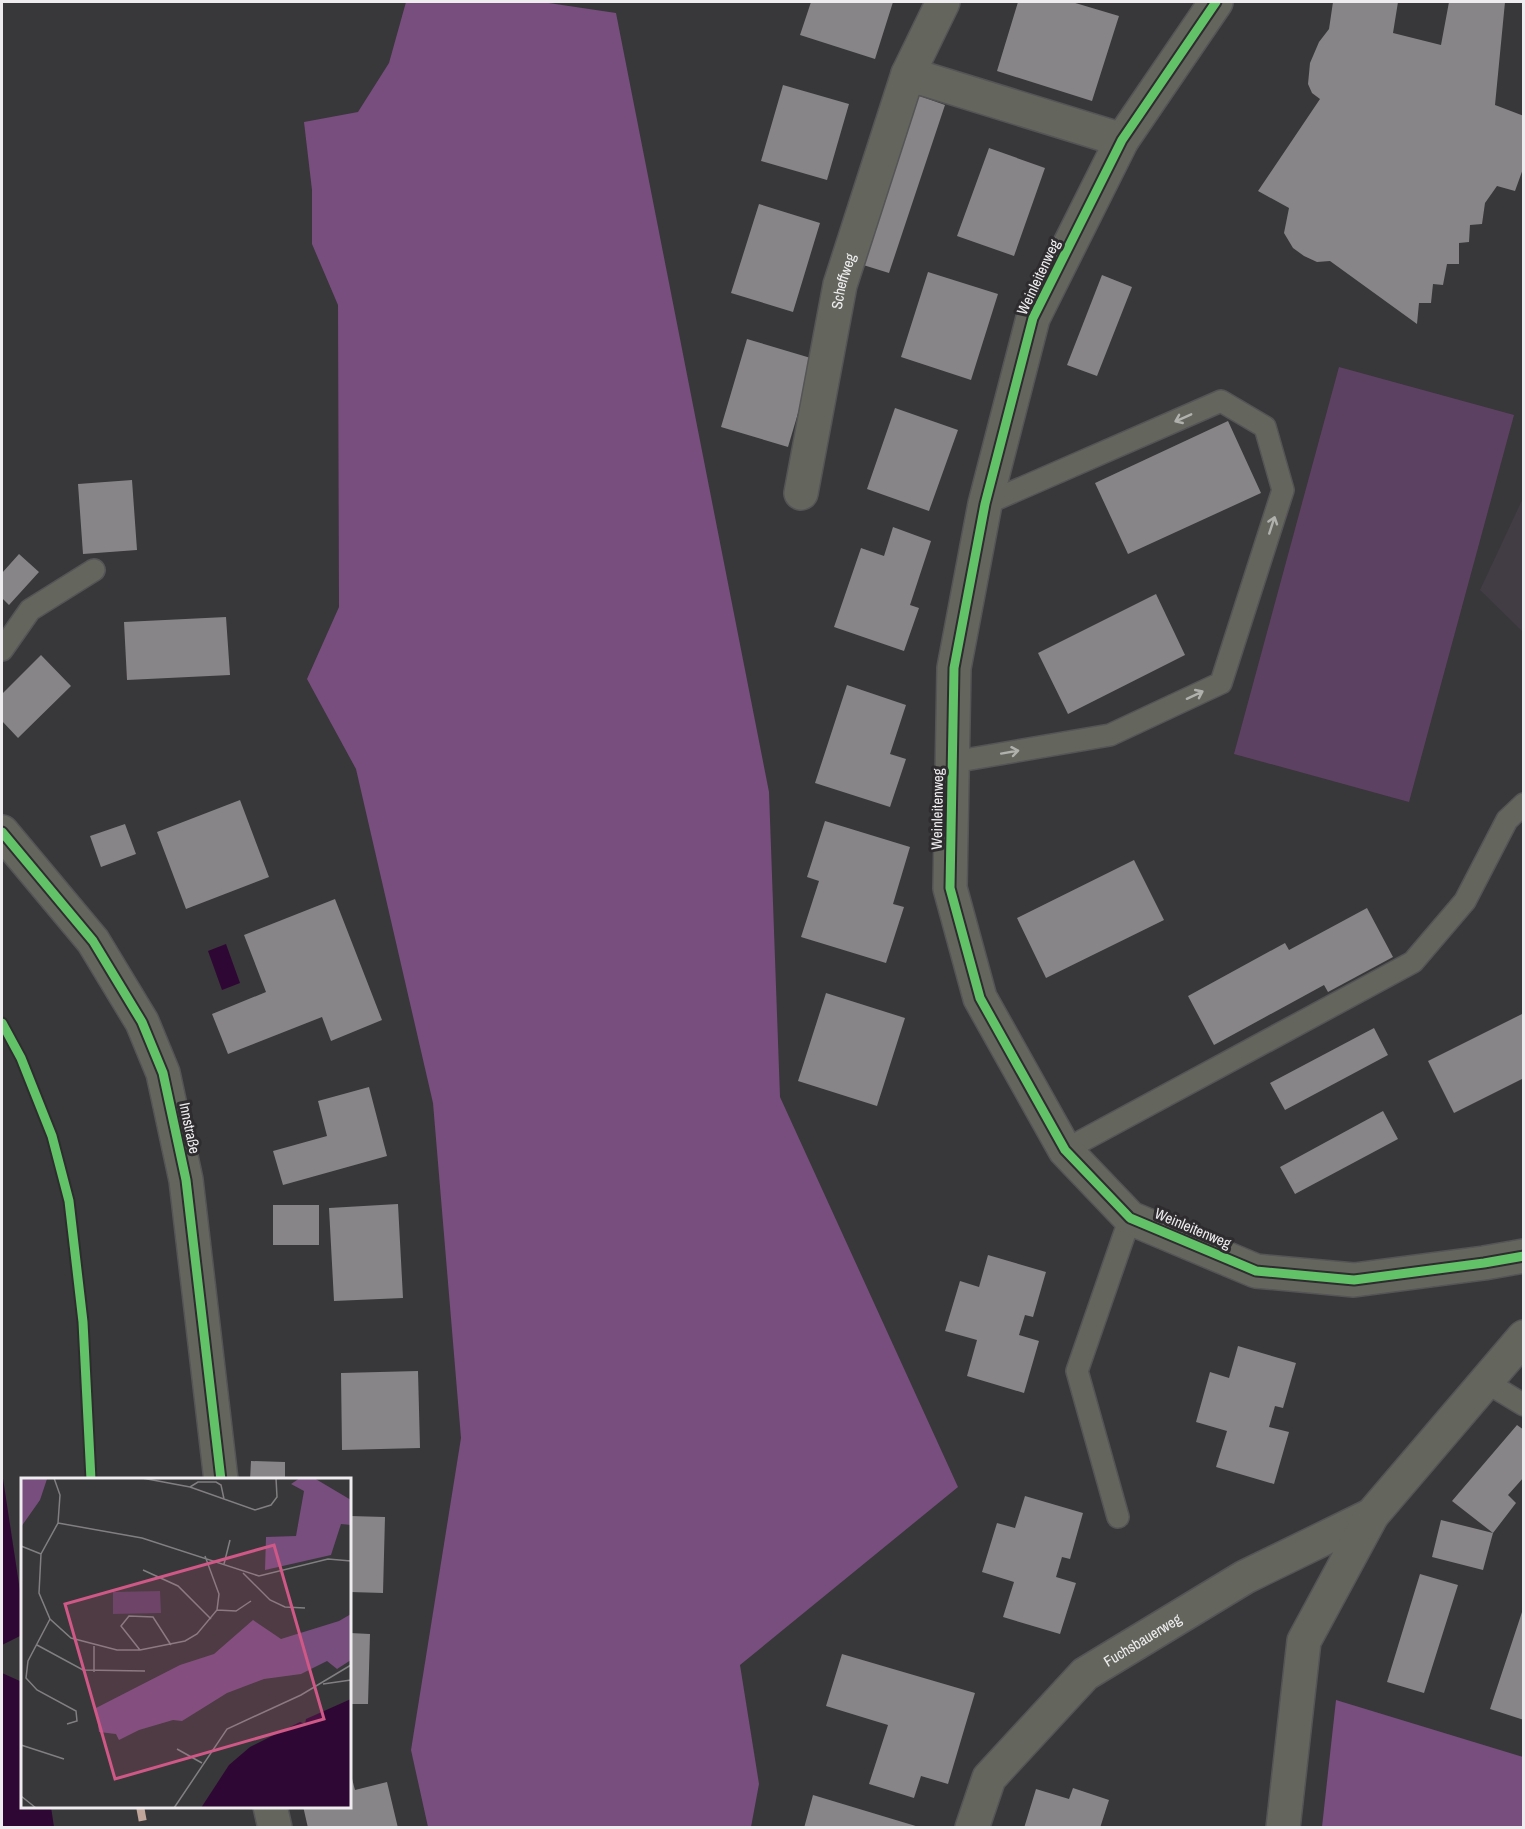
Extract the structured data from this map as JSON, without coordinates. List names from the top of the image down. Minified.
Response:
{"streets":{"street":["Weinleitenweg","Scheffweg","Innstraße","Fuchsbauerweg"]}}
